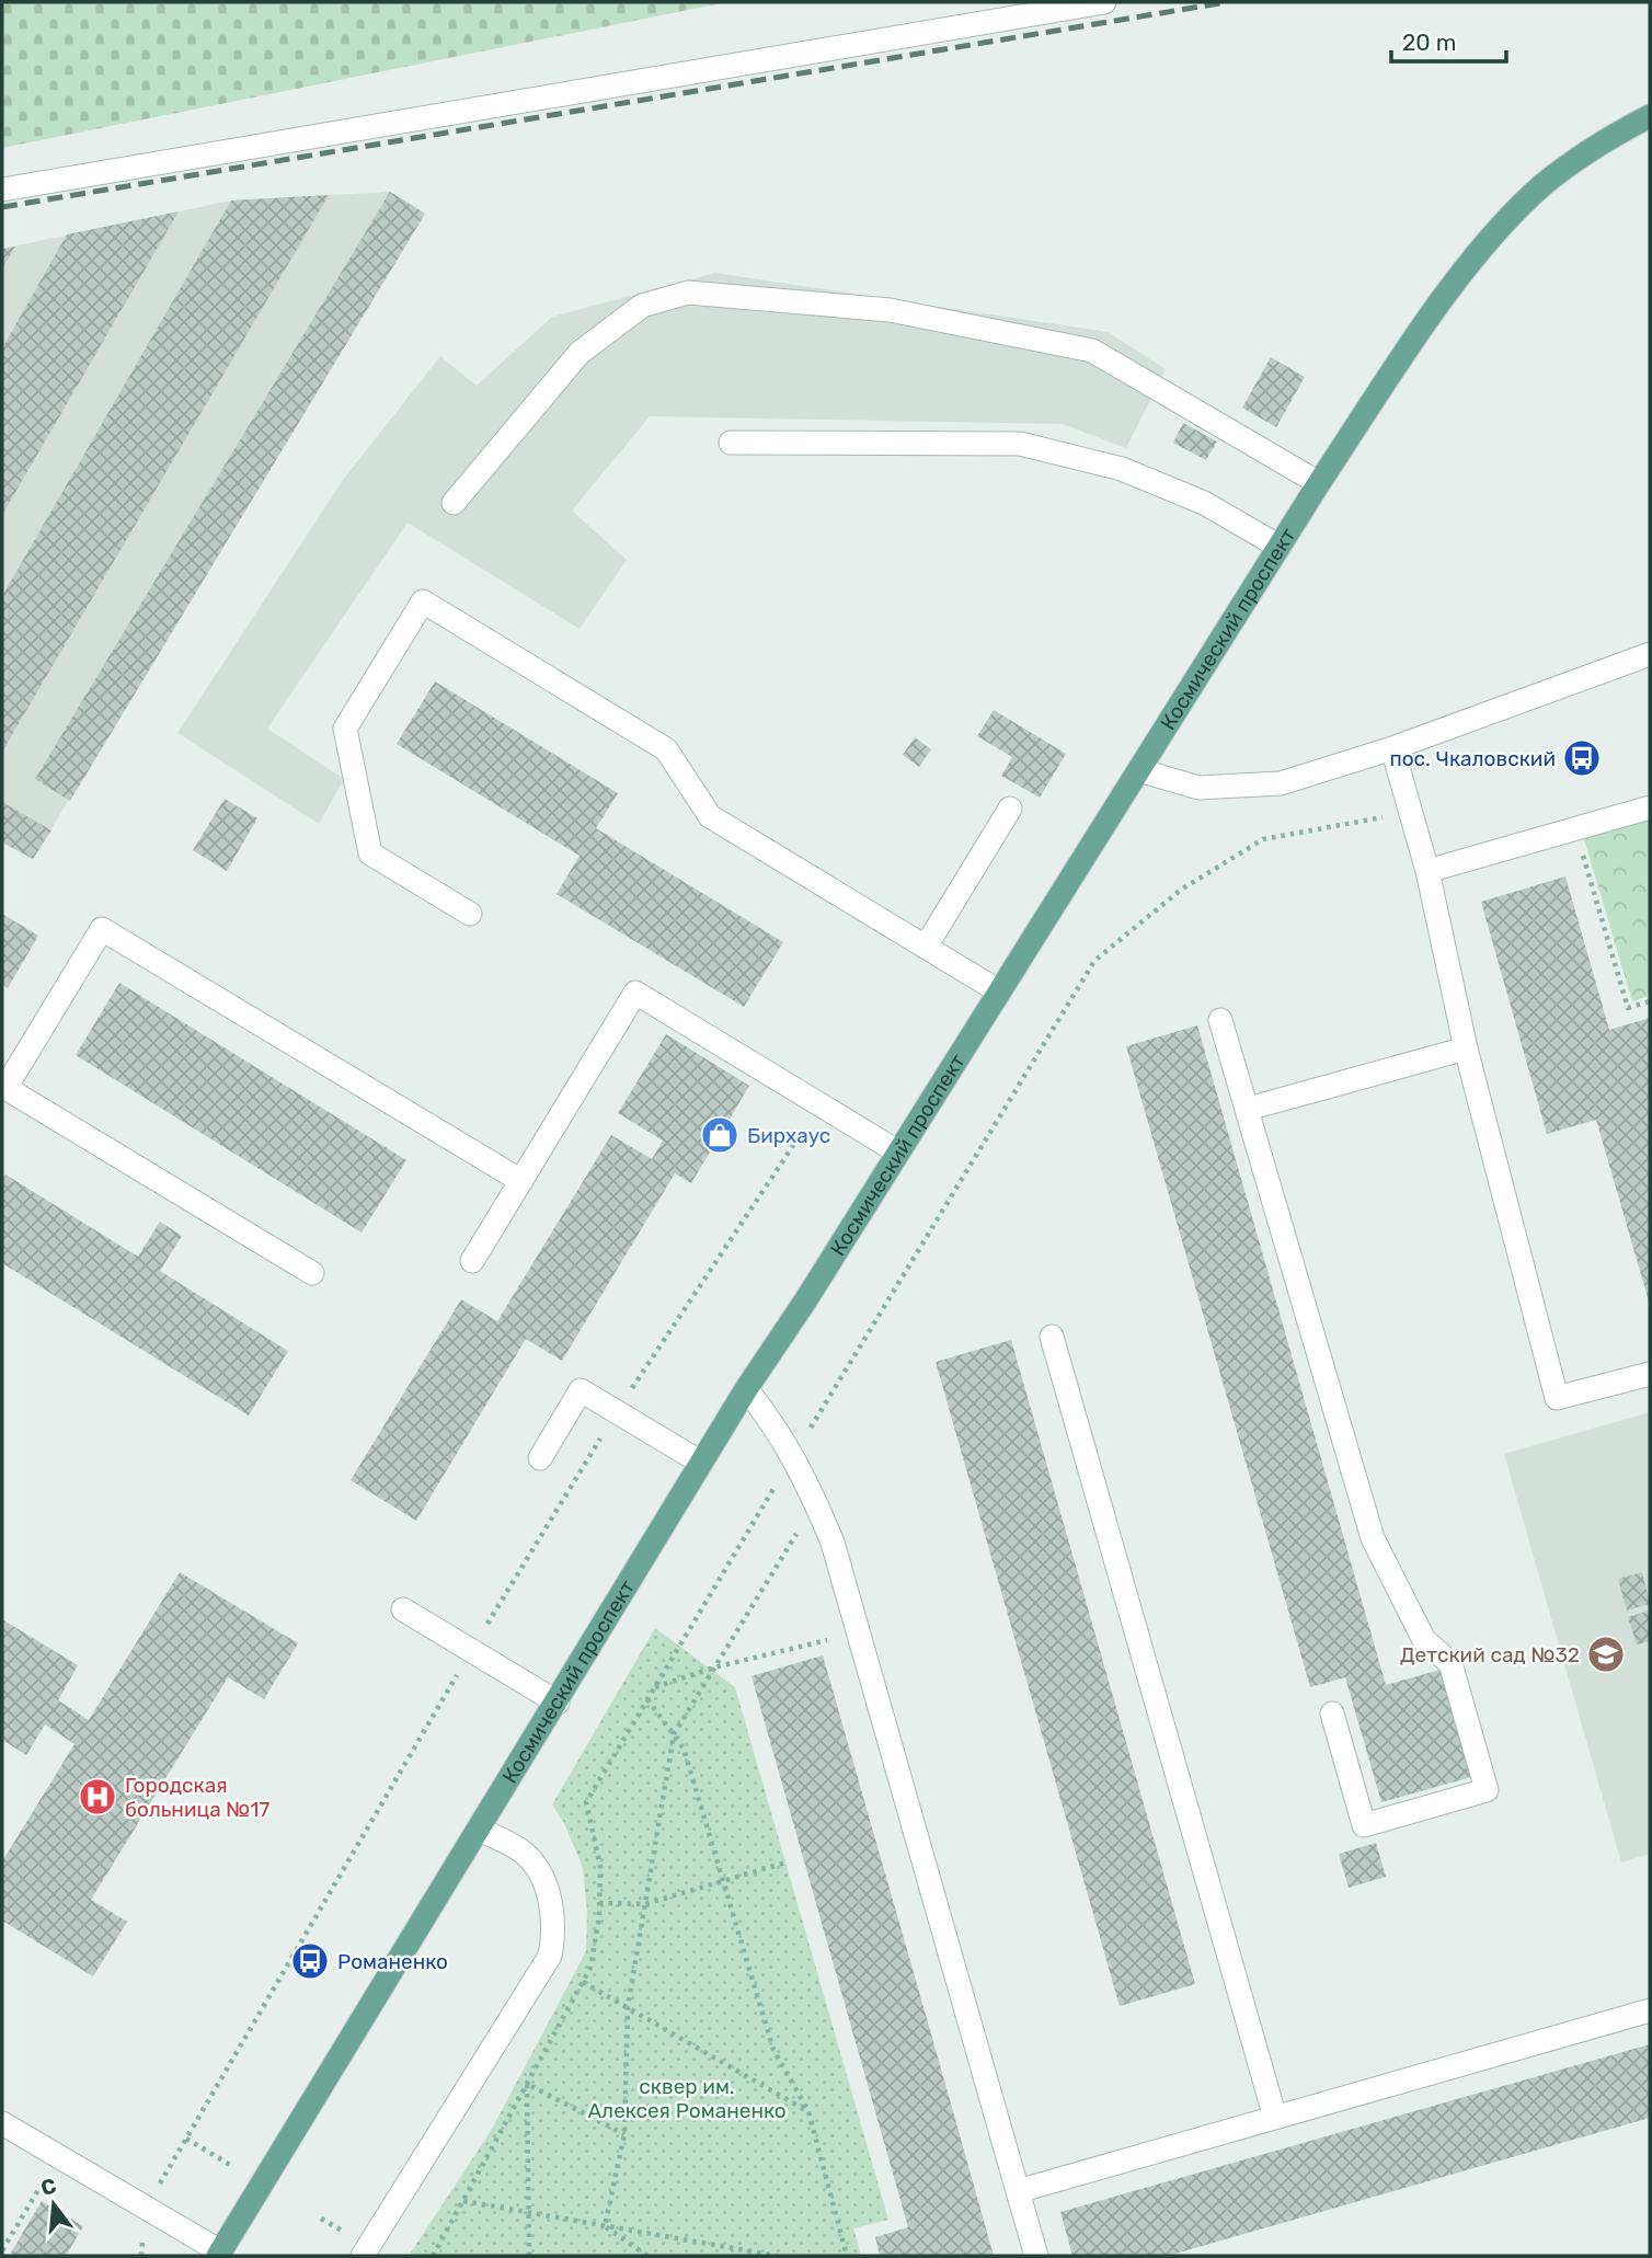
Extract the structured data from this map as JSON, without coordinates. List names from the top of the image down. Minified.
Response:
{"streets":{"main road":["Космический проспект"]},"parks":["сквер им. Алексея Романенко"],"places":{"bus stop":["пос. Чкаловский","Романенко"],"shop":["Бирхаус"],"school or university":["Детский сад №32"],"hospital":["Городская больница №17"]},"scale_bar":"20 m","north":"top"}
